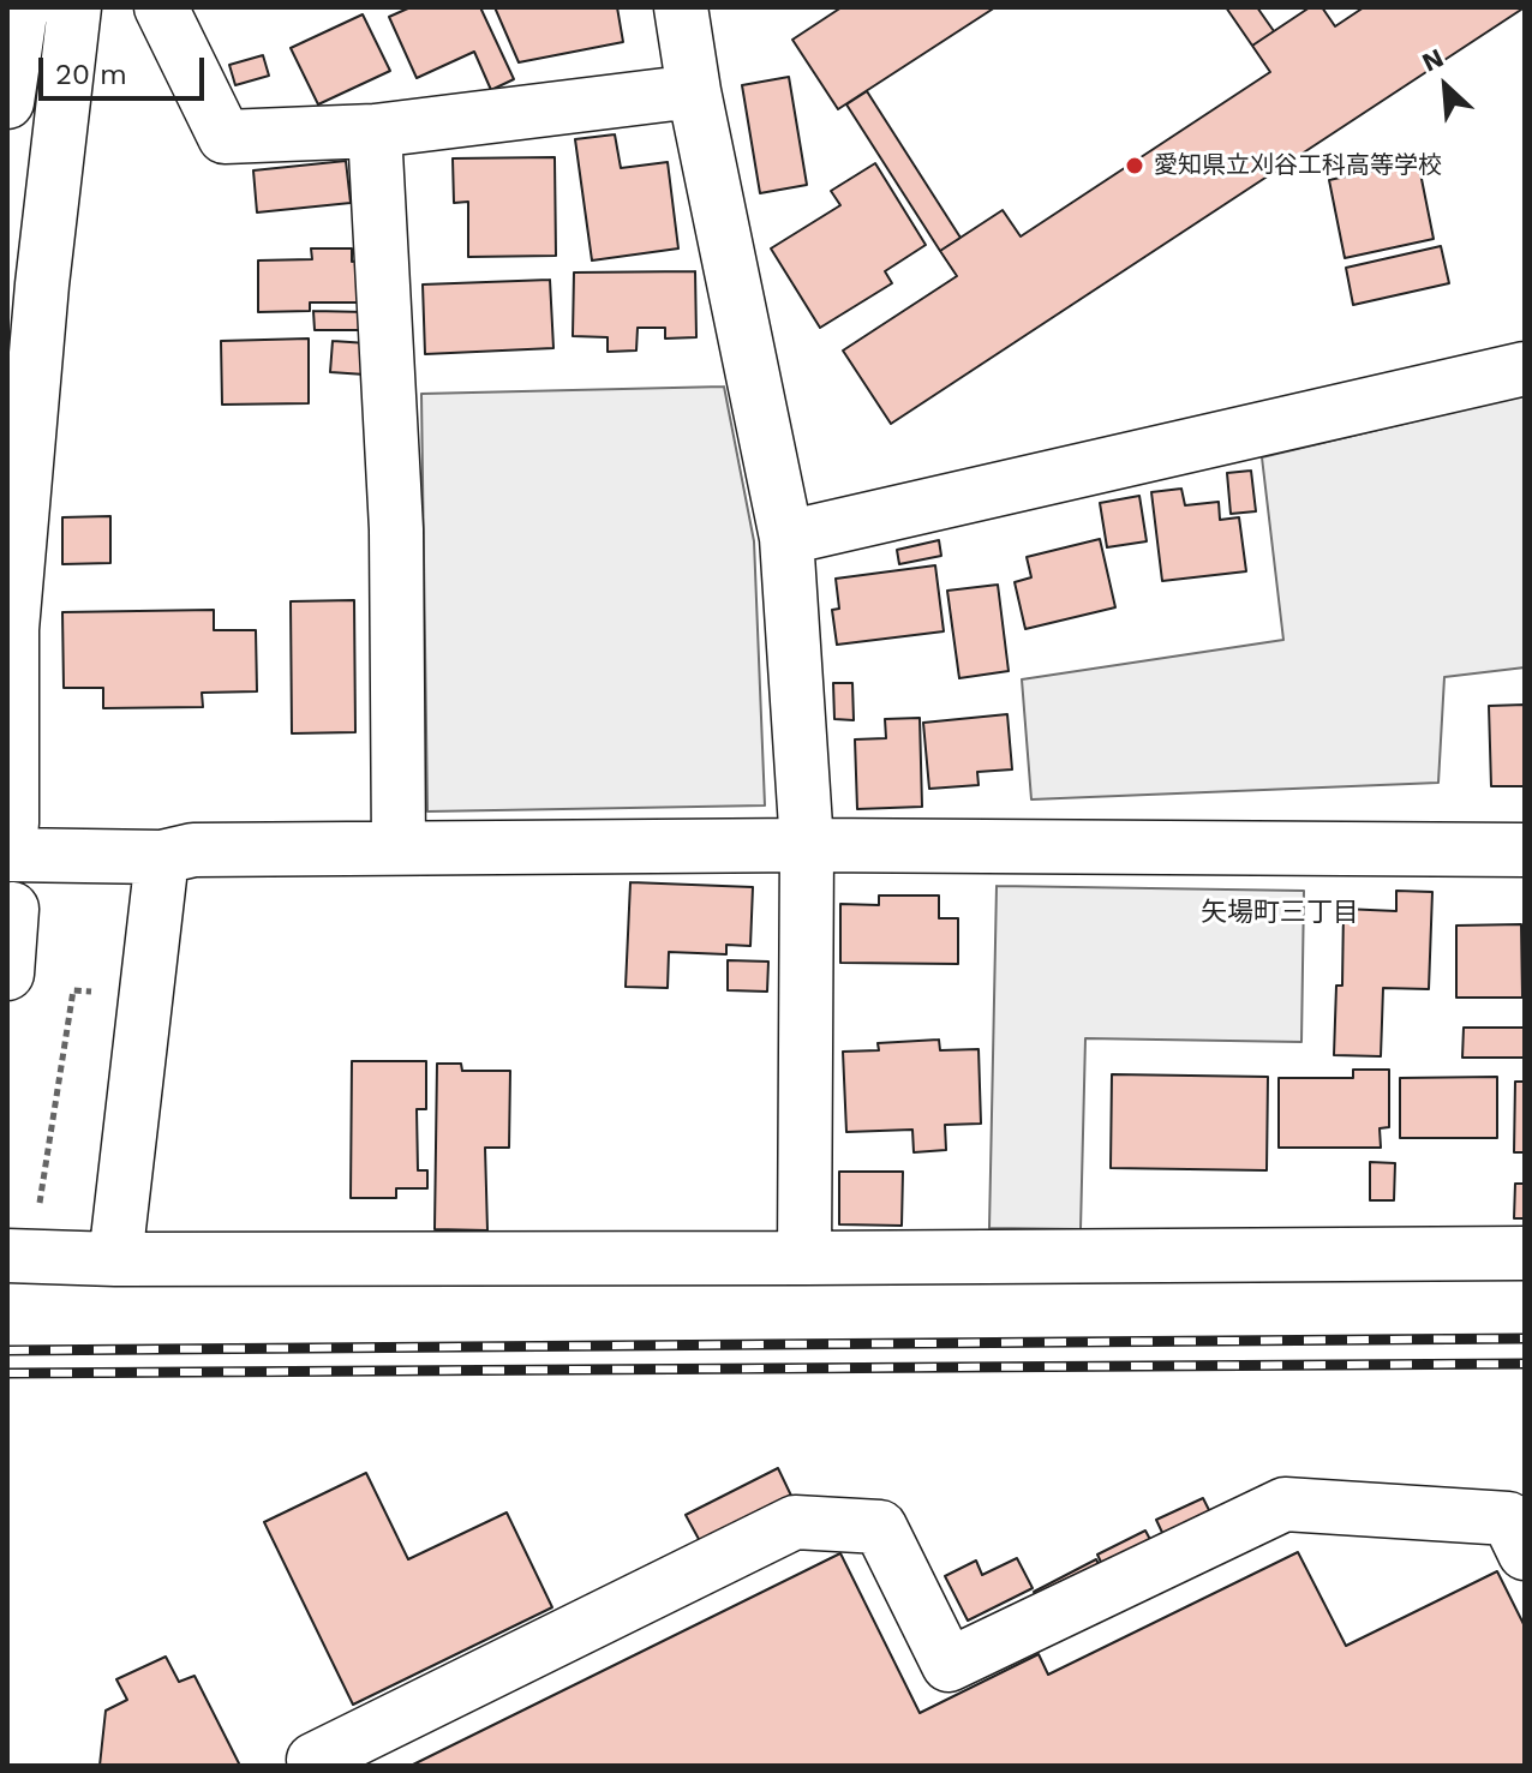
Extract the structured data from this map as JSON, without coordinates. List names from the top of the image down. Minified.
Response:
{"districts":["矢場町三丁目"],"places":["愛知県立刈谷工科高等学校"],"scale_bar":"20 m","north":"top left"}
